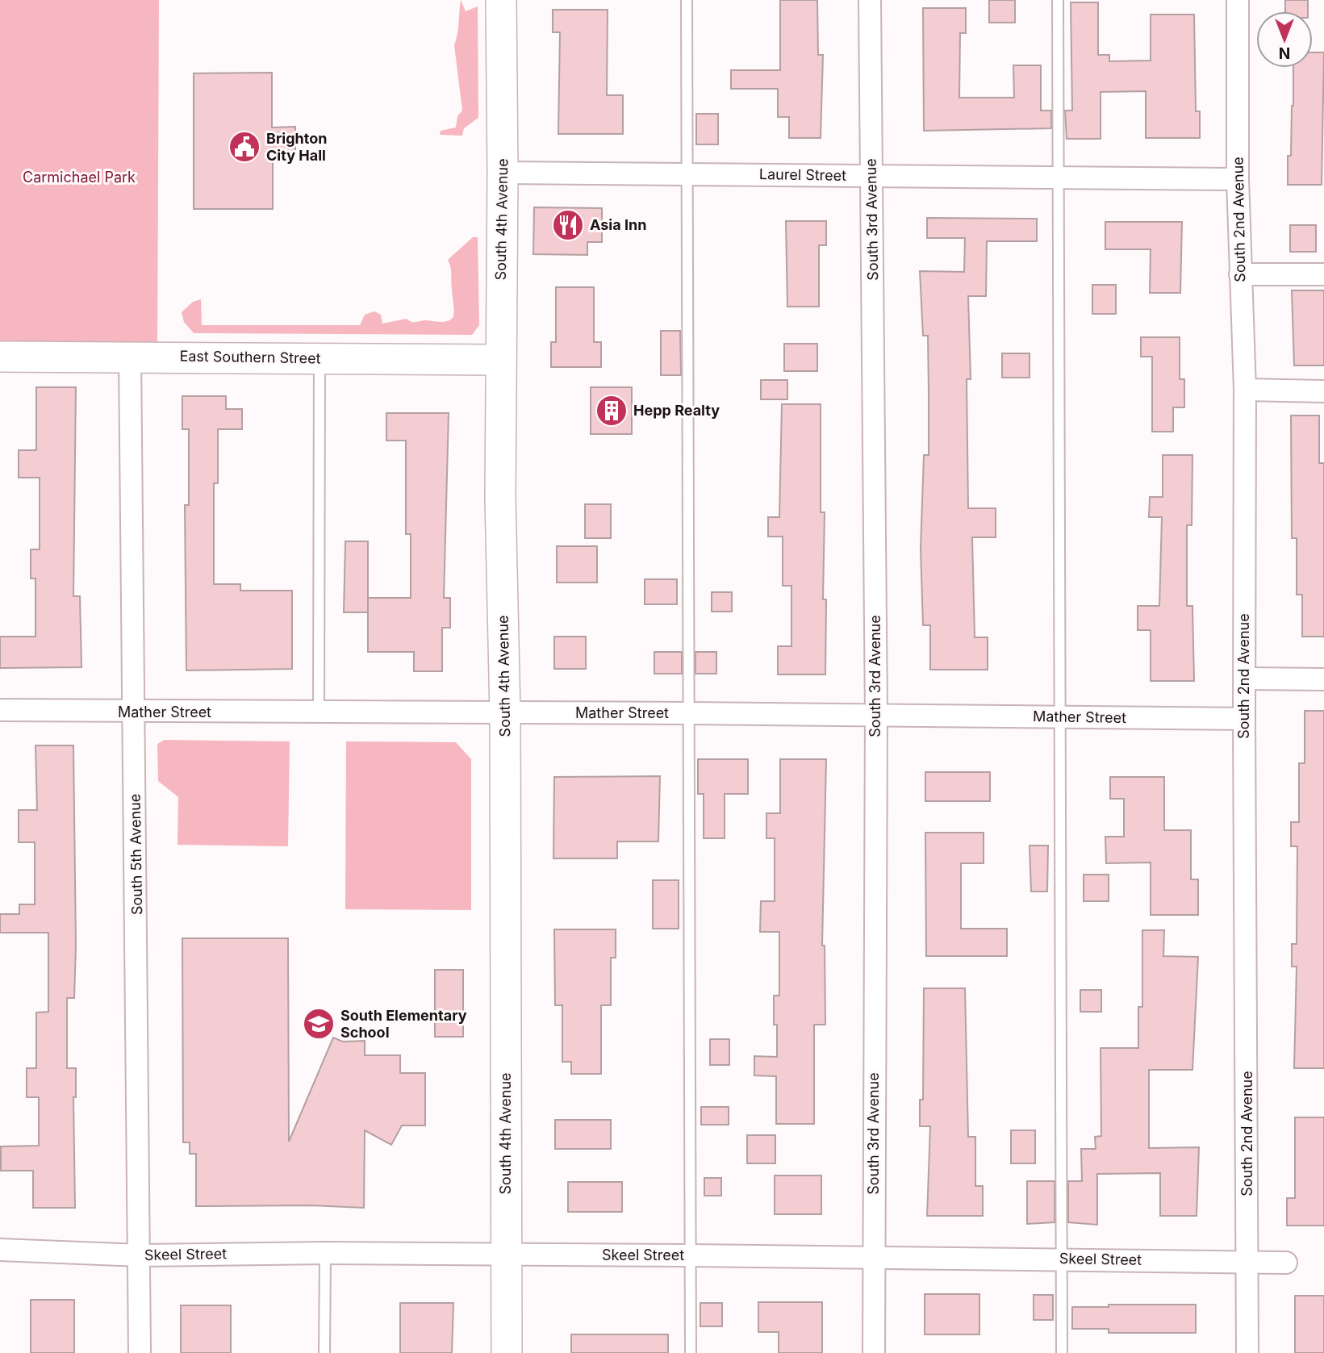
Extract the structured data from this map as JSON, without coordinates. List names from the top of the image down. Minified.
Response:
{"streets":{"main road":["South 4th Avenue","East Southern Street"],"street":["Laurel Street","South 3rd Avenue","South 2nd Avenue","Mather Street","South 5th Avenue","Skeel Street"]},"crossings":[["Laurel Street","South 4th Avenue"],["Laurel Street","South 3rd Avenue"],["Laurel Street","South 2nd Avenue"],["South 4th Avenue","East Southern Street"],["South 4th Avenue","Mather Street"],["South 4th Avenue","Skeel Street"],["South 3rd Avenue","Mather Street"],["South 3rd Avenue","Skeel Street"],["South 2nd Avenue","Mather Street"],["South 2nd Avenue","Skeel Street"],["East Southern Street","South 5th Avenue"],["Mather Street","South 5th Avenue"],["South 5th Avenue","Skeel Street"]],"parks":["Carmichael Park"],"places":{"public building":["Brighton City Hall"],"restaurant":["Asia Inn"],"building":["Hepp Realty"],"school or university":["South Elementary School"]},"north":"bottom"}
